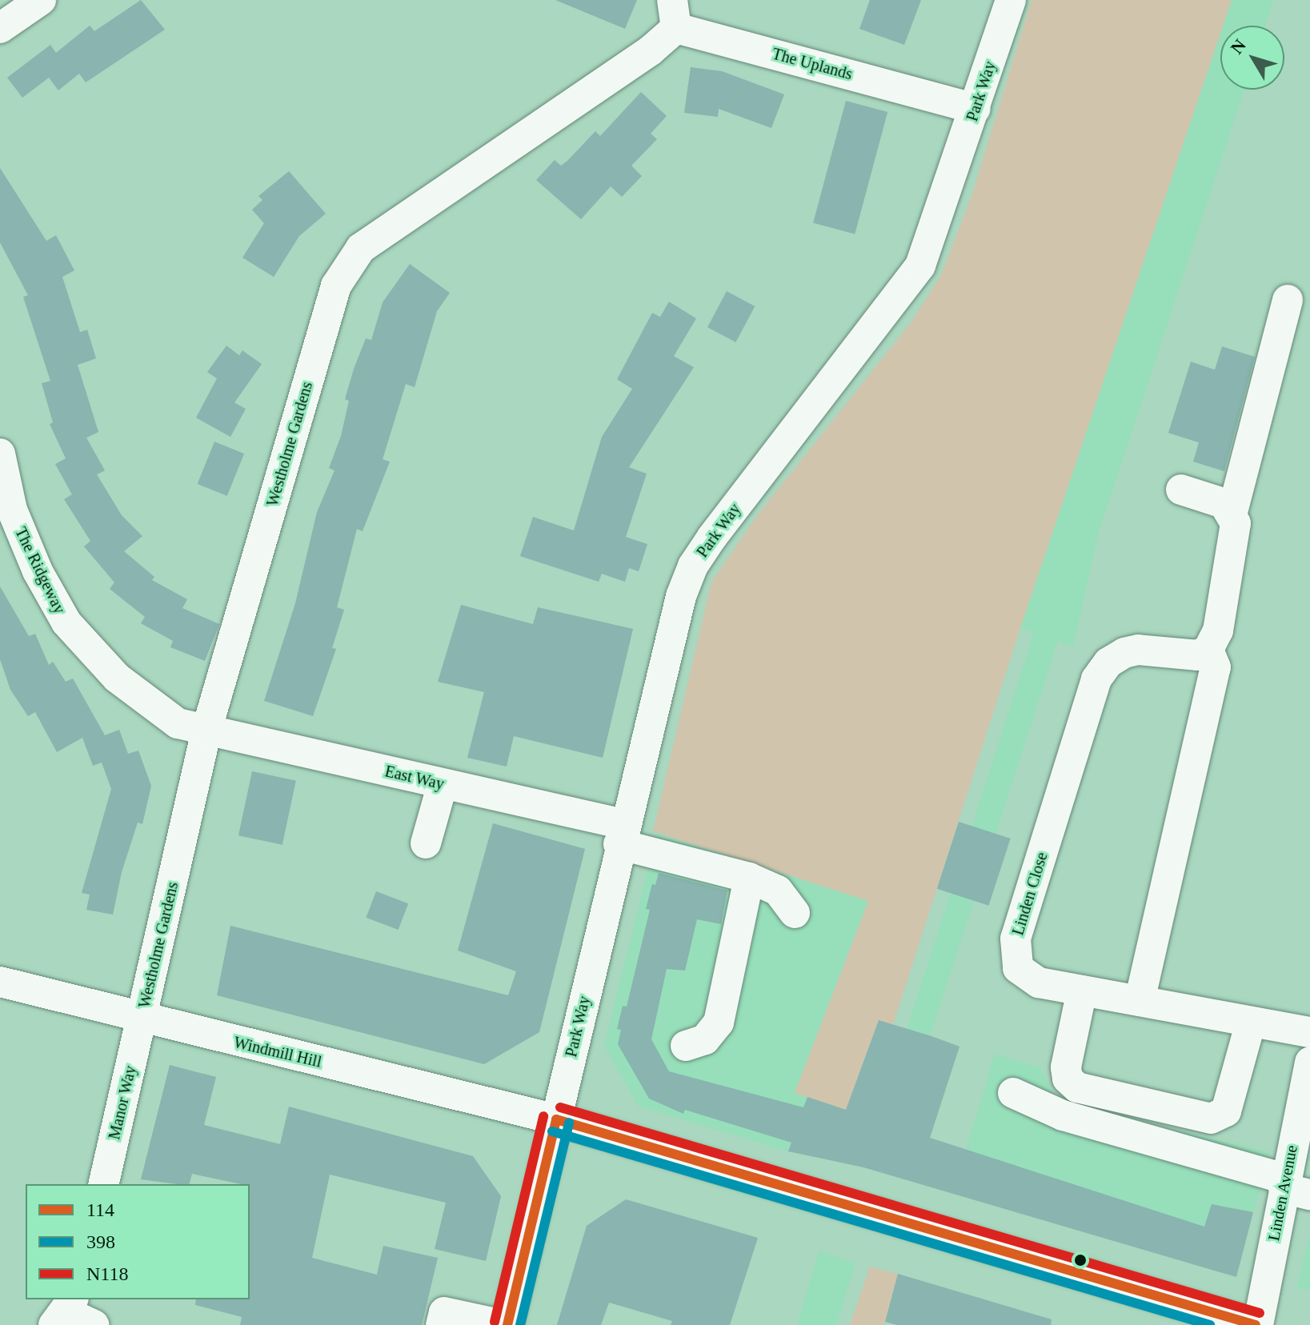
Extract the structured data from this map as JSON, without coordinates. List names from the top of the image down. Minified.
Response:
{"streets":{"street":["The Uplands","Park Way","Westholme Gardens","The Ridgeway","East Way","Linden Close","Windmill Hill","Manor Way","Linden Avenue"]},"crossings":[["The Uplands","Park Way"],["The Uplands","Westholme Gardens"],["Park Way","East Way"],["Park Way","Windmill Hill"],["Westholme Gardens","The Ridgeway"],["Westholme Gardens","East Way"],["Westholme Gardens","Windmill Hill"],["Westholme Gardens","Manor Way"],["The Ridgeway","East Way"],["Windmill Hill","Manor Way"],["Windmill Hill","Linden Avenue"]],"lines":["transit line N118","transit line 114","transit line 398"],"legend":["114","398","N118"],"north":"top left"}
